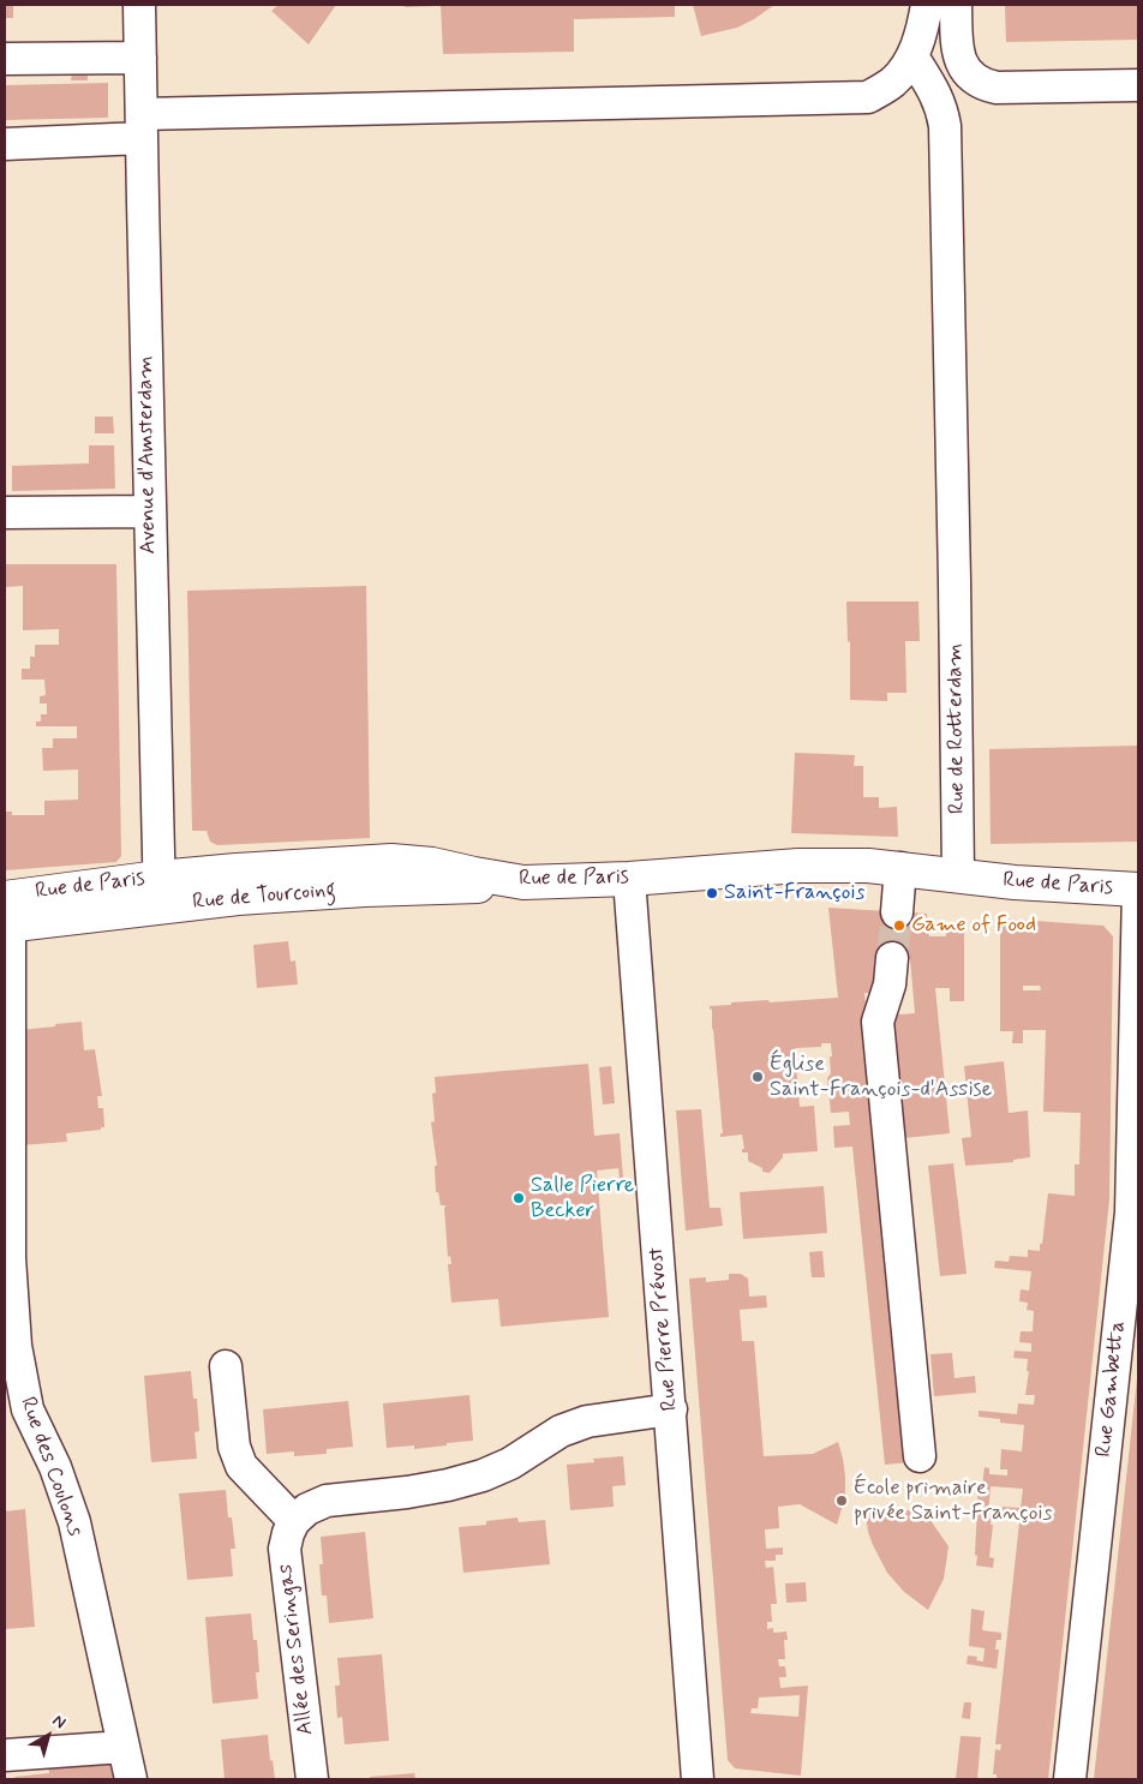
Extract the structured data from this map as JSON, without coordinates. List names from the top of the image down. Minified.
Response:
{"streets":{"main road":["Rue de Paris"],"street":["Avenue d'Amsterdam","Rue de Rotterdam","Rue Pierre Prévost","Rue Gambetta","Rue des Coulons","Allée des Seringas"]},"crossings":[["Avenue d'Amsterdam","Rue de Paris"],["Rue de Rotterdam","Rue de Paris"],["Rue de Paris","Rue Pierre Prévost"],["Rue de Paris","Rue Gambetta"],["Rue de Paris","Rue des Coulons"]],"places":["Saint-François","Game of Food","Église Saint-François-d'Assise","Salle Pierre Becker","École primaire privée Saint-François"],"north":"top right"}
